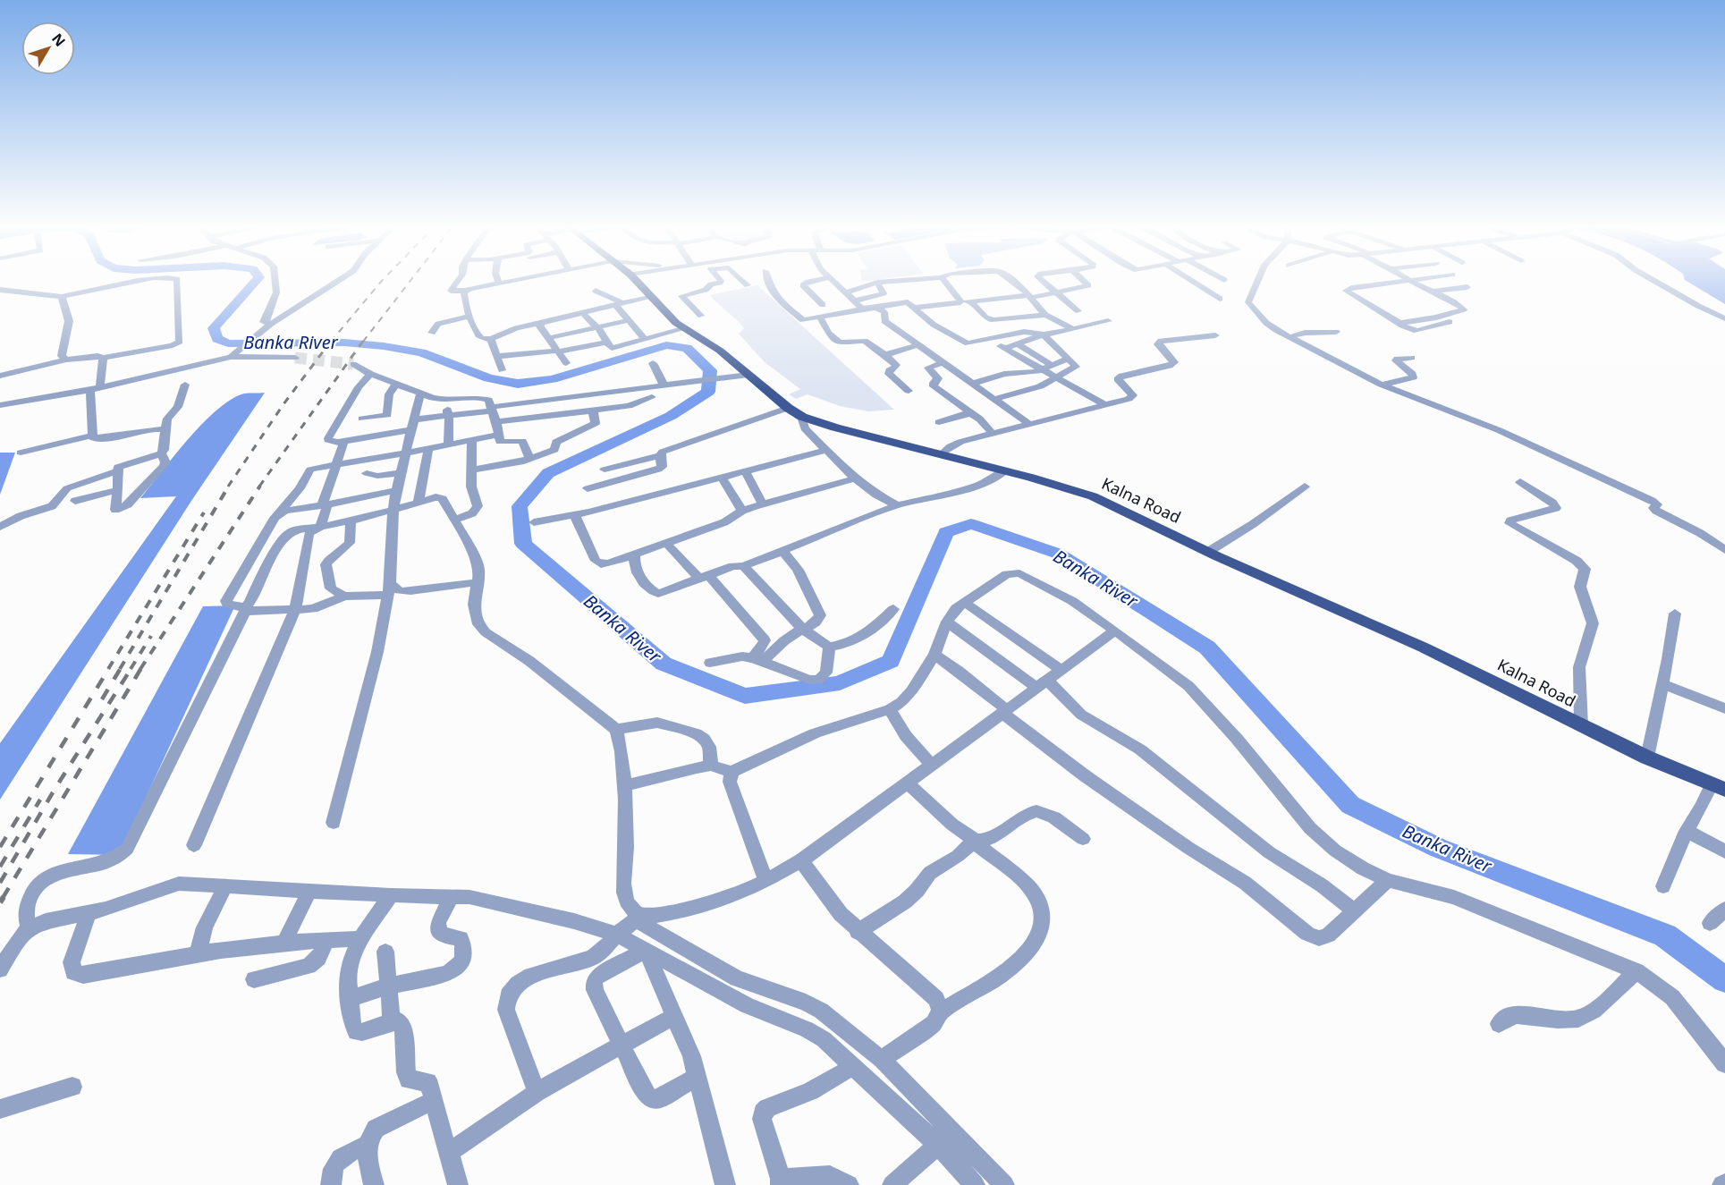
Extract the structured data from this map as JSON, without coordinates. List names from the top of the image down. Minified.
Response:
{"streets":{"main road":["Kalna Road"]},"water":["Banka River"],"north":"top right"}
